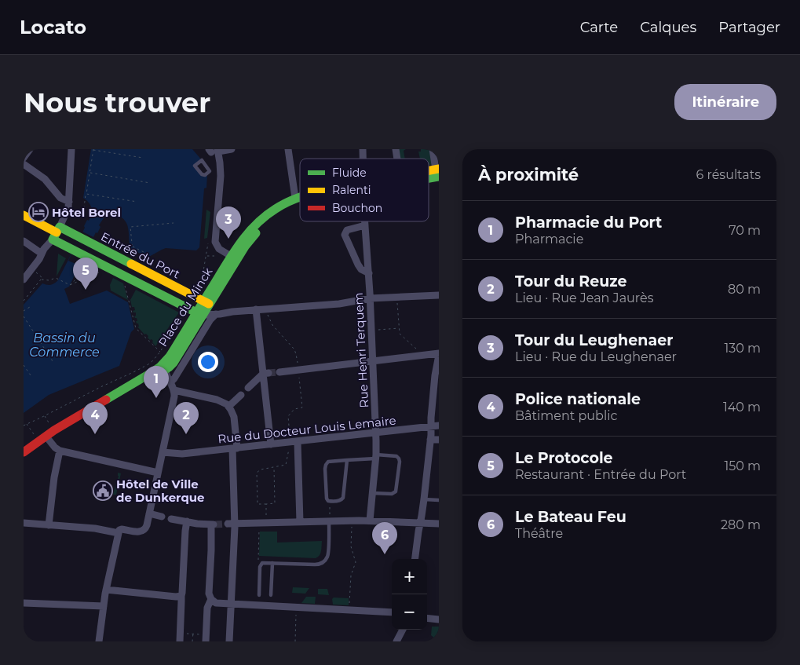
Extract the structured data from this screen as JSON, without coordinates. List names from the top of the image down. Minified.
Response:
{"streets":{"main road":["Entrée du Port","Place du Minck"],"street":["Rue Henri Terquem","Rue du Docteur Louis Lemaire"]},"crossings":[["Entrée du Port","Place du Minck"],["Rue Henri Terquem","Rue du Docteur Louis Lemaire"]],"water":["Bassin du Commerce"],"places":{"hotel":["Hôtel Borel"],"public building":["Hôtel de Ville de Dunkerque"]},"legend":["Fluide","Ralenti","Bouchon"],"page":{"header":"Locato","nav":["Carte","Calques","Partager"],"buttons":"Itinéraire","title":"Nous trouver","heading":["À proximité","6 résultats"],"list":[{"mark":"1","name":"Pharmacie du Port","note":"Pharmacie","value":"70 m"},{"mark":"2","name":"Tour du Reuze","note":"Lieu · Rue Jean Jaurès","value":"80 m"},{"mark":"3","name":"Tour du Leughenaer","note":"Lieu · Rue du Leughenaer","value":"130 m"},{"mark":"4","name":"Police nationale","note":"Bâtiment public","value":"140 m"},{"mark":"5","name":"Le Protocole","note":"Restaurant · Entrée du Port","value":"150 m"},{"mark":"6","name":"Le Bateau Feu","note":"Théâtre","value":"280 m"}],"pins":["3","5","1","2","4","6"],"map_buttons":["+","−"]}}
